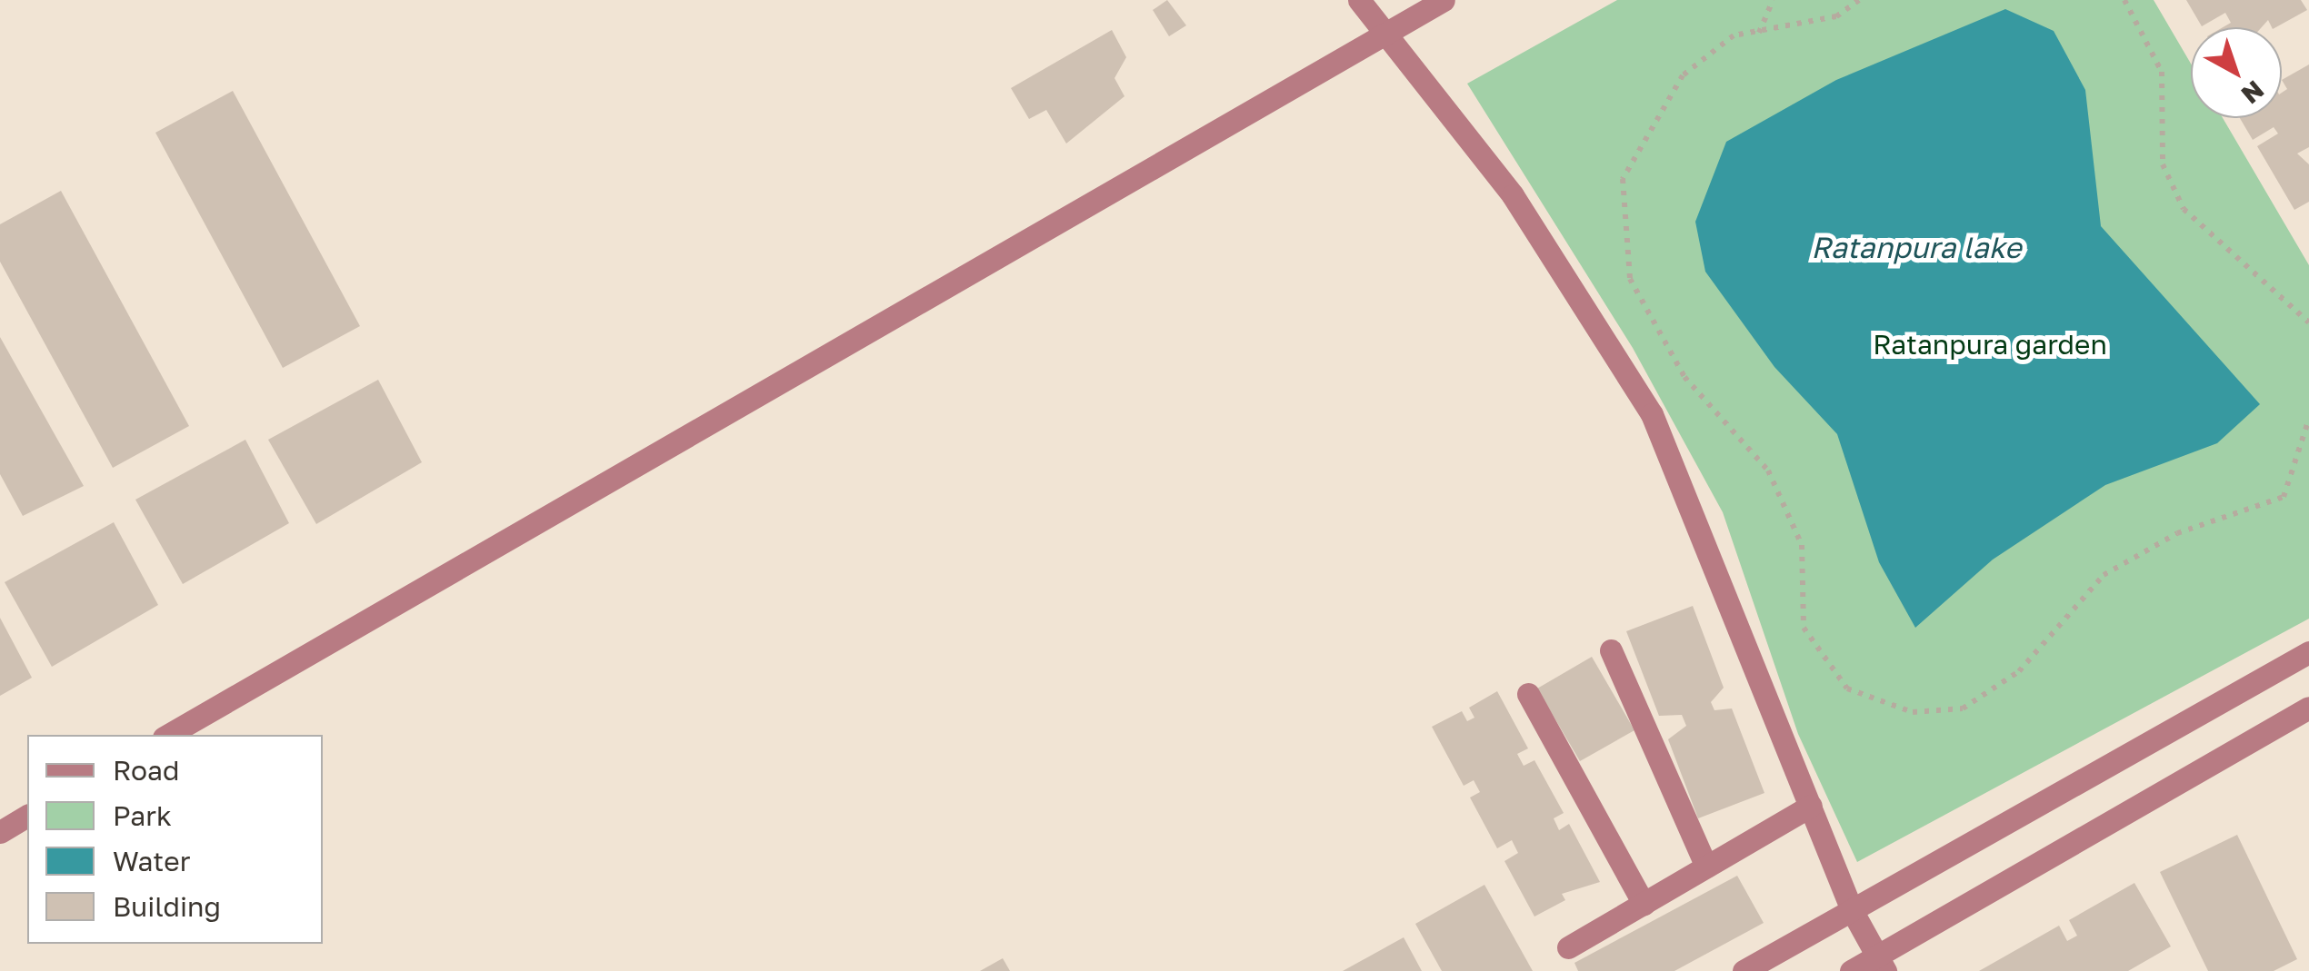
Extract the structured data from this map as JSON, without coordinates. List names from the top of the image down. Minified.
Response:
{"water":["Ratanpura lake"],"parks":["Ratanpura garden"],"legend":["Road","Park","Water","Building"],"north":"bottom right"}
